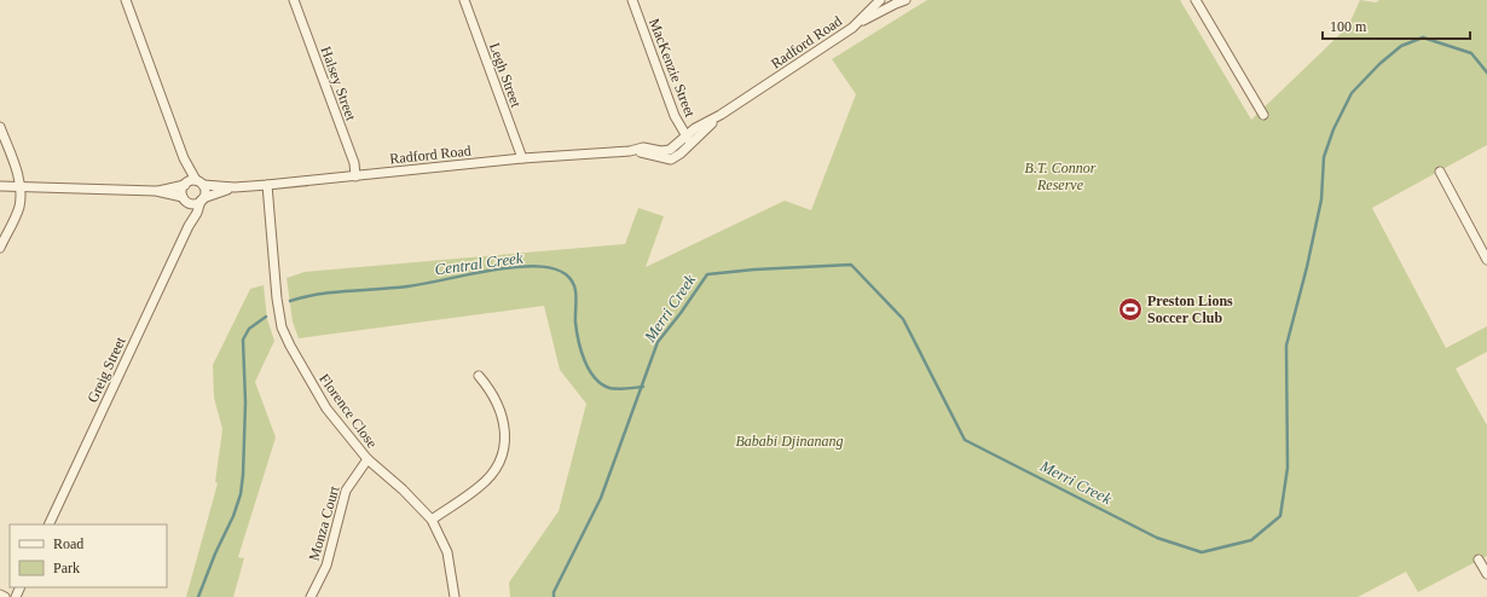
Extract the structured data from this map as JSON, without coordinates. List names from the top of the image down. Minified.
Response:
{"streets":{"street":["Radford Road","MacKenzie Street","Legh Street","Halsey Street","Greig Street","Florence Close","Monza Court"]},"crossings":[["Radford Road","MacKenzie Street"],["Radford Road","Legh Street"],["Radford Road","Halsey Street"],["Radford Road","Greig Street"],["Radford Road","Florence Close"],["Florence Close","Monza Court"]],"water":["Central Creek","Merri Creek"],"parks":["B.T. Connor Reserve","Bababi Djinanang"],"places":{"sports":["Preston Lions Soccer Club"]},"legend":["Road","Park"],"scale_bar":"100 m"}
